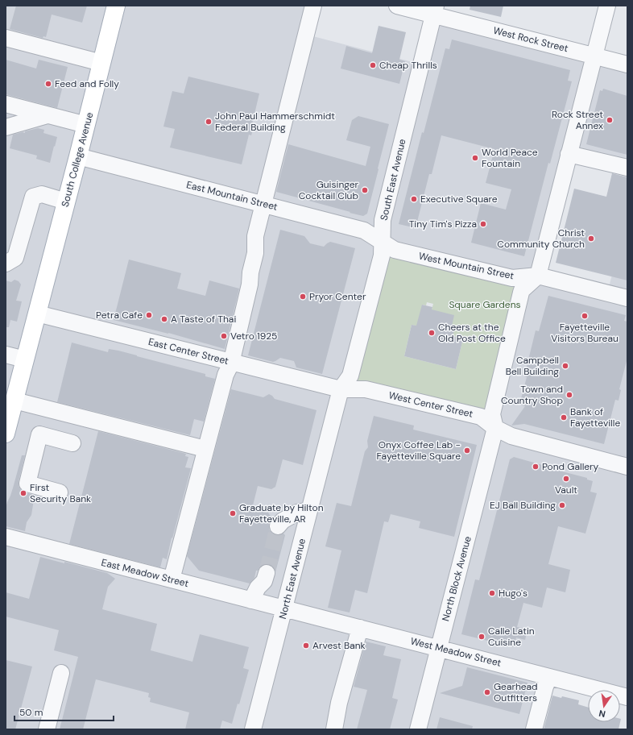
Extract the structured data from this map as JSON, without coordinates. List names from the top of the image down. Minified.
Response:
{"streets":{"main road":["South College Avenue"],"street":["West Rock Street","South East Avenue","East Mountain Street","West Mountain Street","East Center Street","West Center Street","East Meadow Street","North East Avenue","North Block Avenue","West Meadow Street"]},"crossings":[["West Rock Street","South East Avenue"],["South College Avenue","East Mountain Street"],["South College Avenue","East Center Street"],["South East Avenue","East Mountain Street"],["South East Avenue","West Mountain Street"],["South East Avenue","East Center Street"],["South East Avenue","West Center Street"],["South East Avenue","North East Avenue"],["East Mountain Street","West Mountain Street"],["East Center Street","West Center Street"],["East Center Street","North East Avenue"],["West Center Street","North East Avenue"],["West Center Street","North Block Avenue"],["East Meadow Street","North East Avenue"],["East Meadow Street","West Meadow Street"],["North East Avenue","West Meadow Street"],["North Block Avenue","West Meadow Street"]],"parks":["Square Gardens"],"places":["Cheap Thrills","Feed and Folly","Rock Street Annex","John Paul Hammerschmidt Federal Building","World Peace Fountain","Guisinger Cocktail Club","Executive Square","Tiny Tim's Pizza","Christ Community Church","Pryor Center","Petra Cafe","Fayetteville Visitors Bureau","A Taste of Thai","Cheers at the Old Post Office","Vetro 1925","Campbell Bell Building","Town and Country Shop","Bank of Fayetteville","Onyx Coffee Lab - Fayetteville Square","Pond Gallery","Vault","First Security Bank","EJ Ball Building","Graduate by Hilton Fayetteville, AR","Hugo's","Calle Latin Cuisine","Arvest Bank","Gearhead Outfitters"],"scale_bar":"50 m","north":"bottom"}
